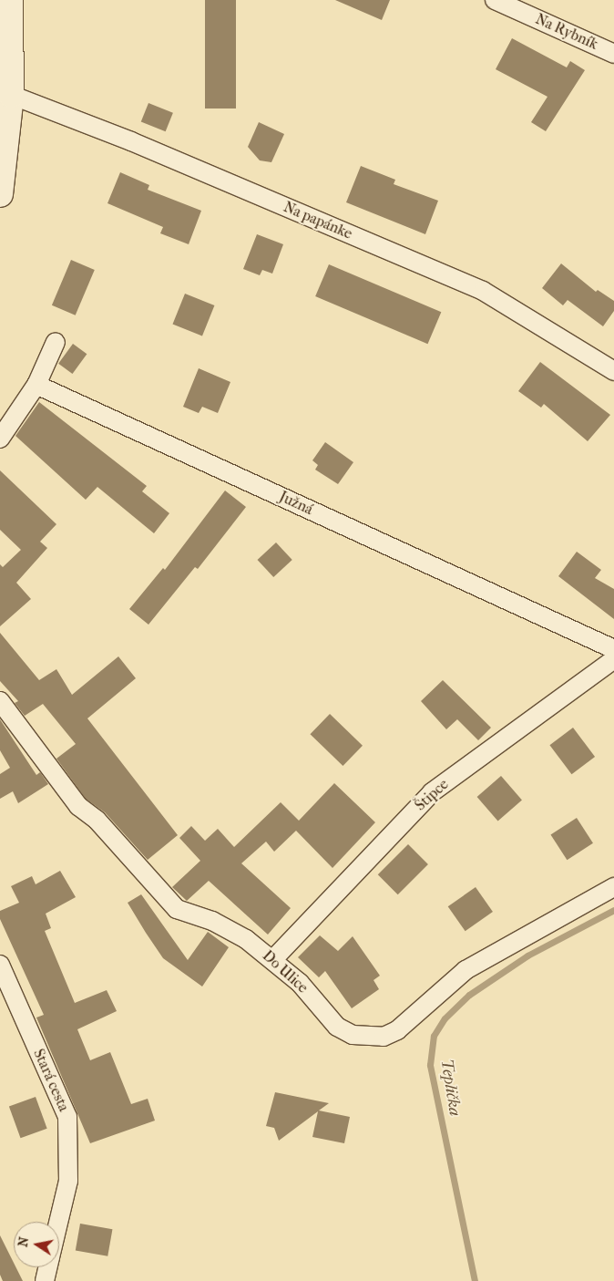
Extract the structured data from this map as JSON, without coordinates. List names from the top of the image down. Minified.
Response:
{"streets":{"street":["Na Rybník","Na papánke","Južná","Štipce","Do Ulice","Stará cesta"]},"crossings":[["Štipce","Do Ulice"]],"water":["Teplička"],"north":"left"}
